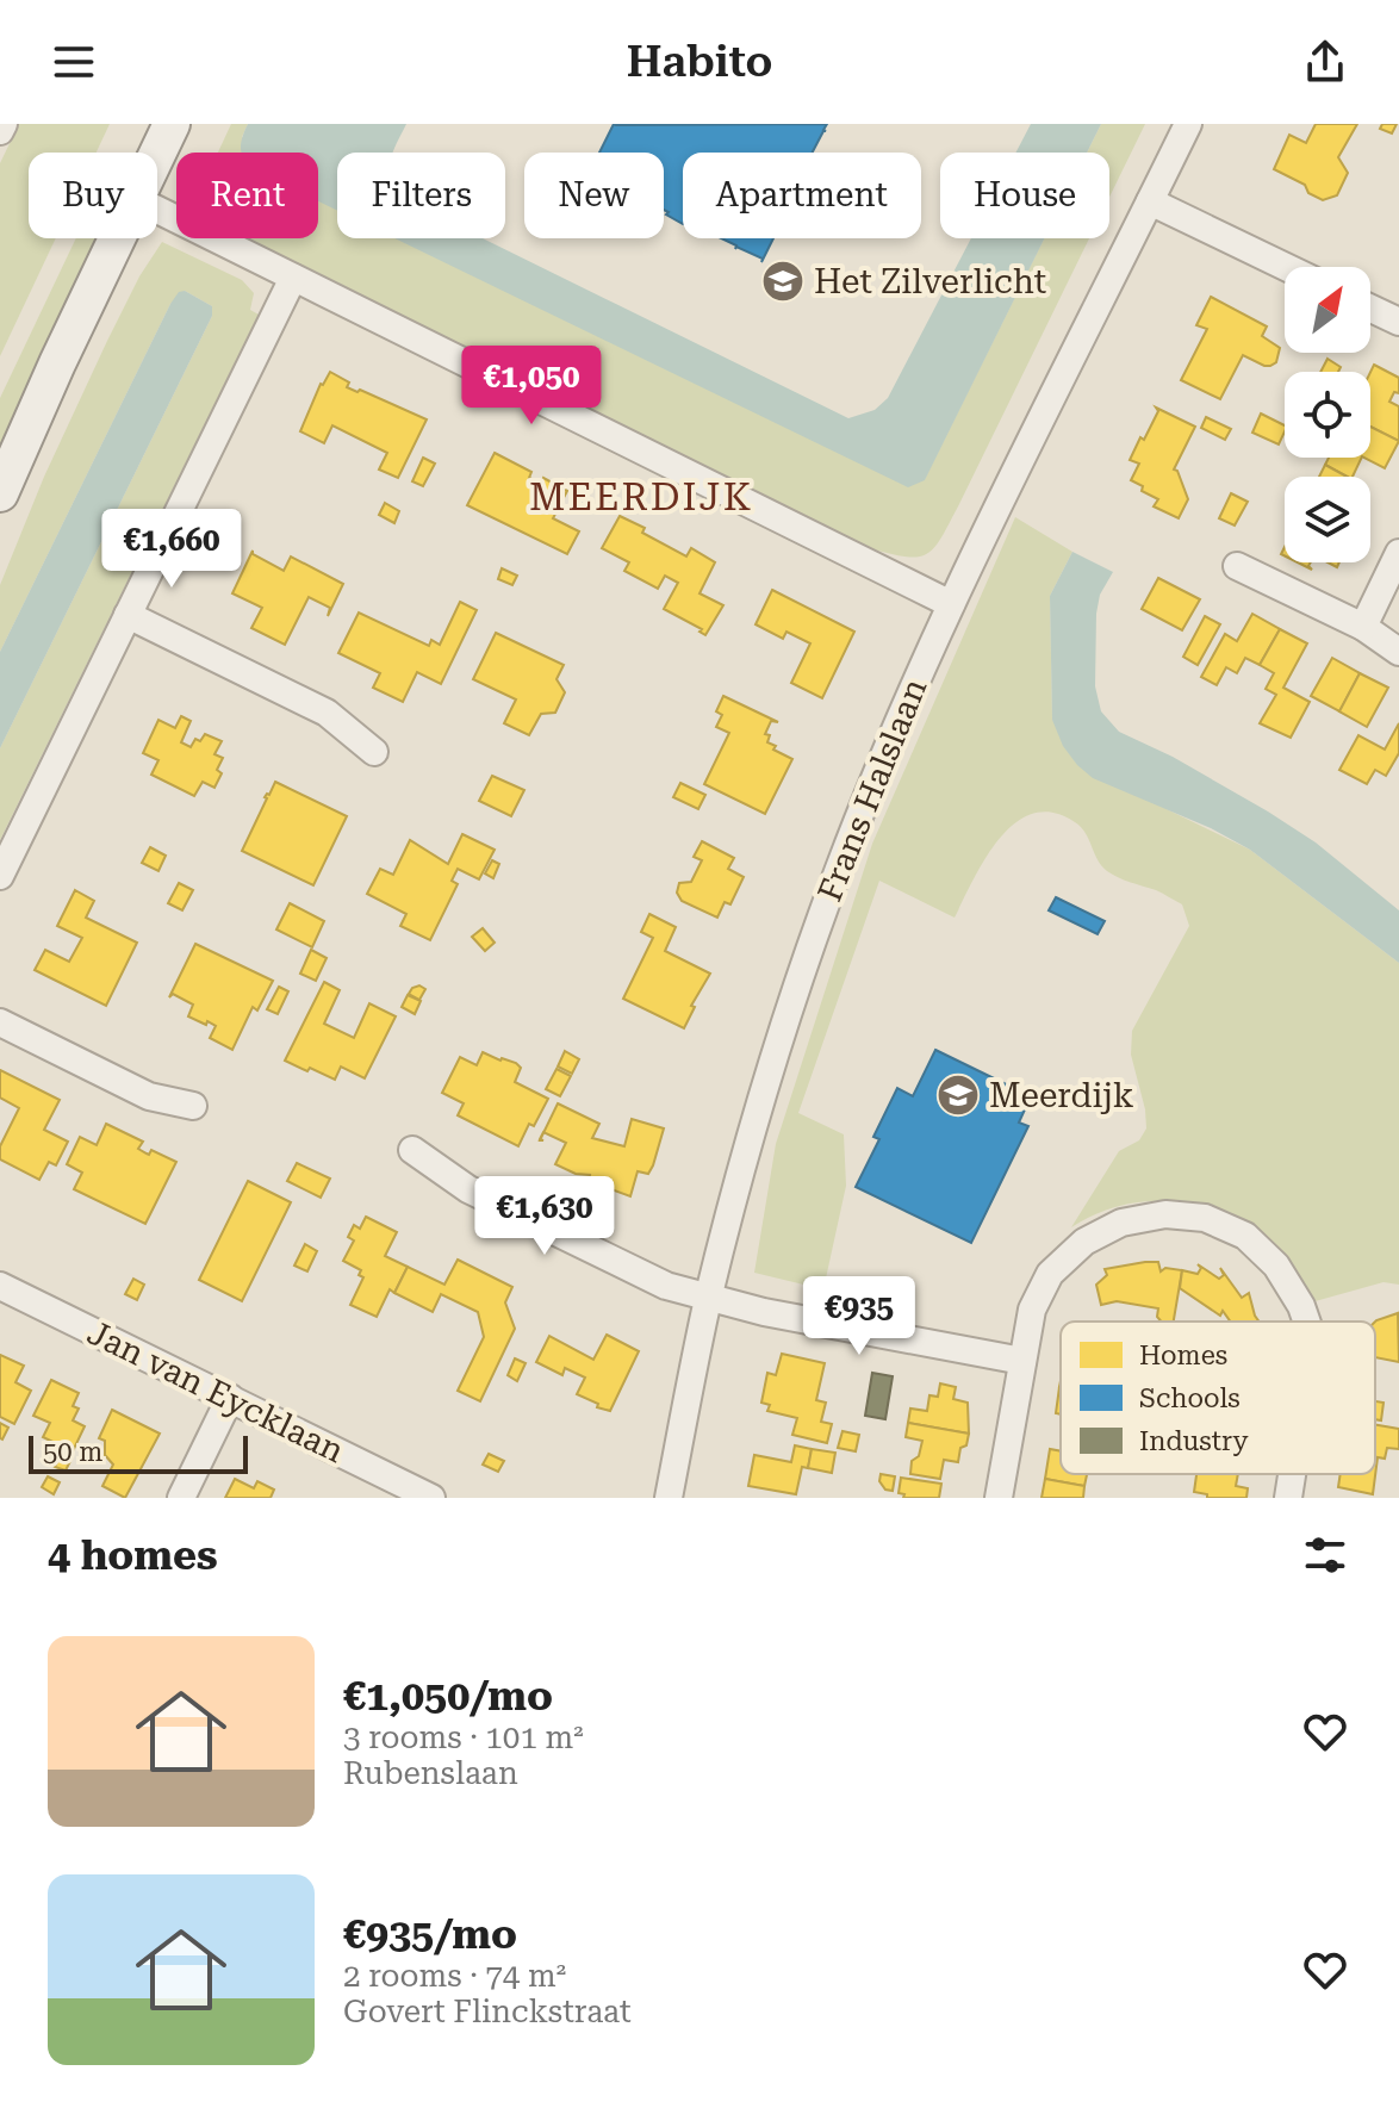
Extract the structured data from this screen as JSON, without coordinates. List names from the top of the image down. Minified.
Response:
{"streets":{"street":["Frans Halslaan","Jan van Eycklaan"]},"districts":["MEERDIJK"],"places":{"school or university":["Het Zilverlicht","Meerdijk"]},"legend":["Homes","Schools","Industry"],"scale_bar":"50 m","north":"top right","page":{"header":"Habito","chip":["Buy","Rent","Filters","New","Apartment","House"],"price":["€1,050","€1,660","€1,630","€935"],"scale":"50 m","heading":"4 homes","list":[{"name":"€1,050/mo","note":"3 rooms · 101 m² · Rubenslaan"},{"name":"€935/mo","note":"2 rooms · 74 m² · Govert Flinckstraat"}]}}
